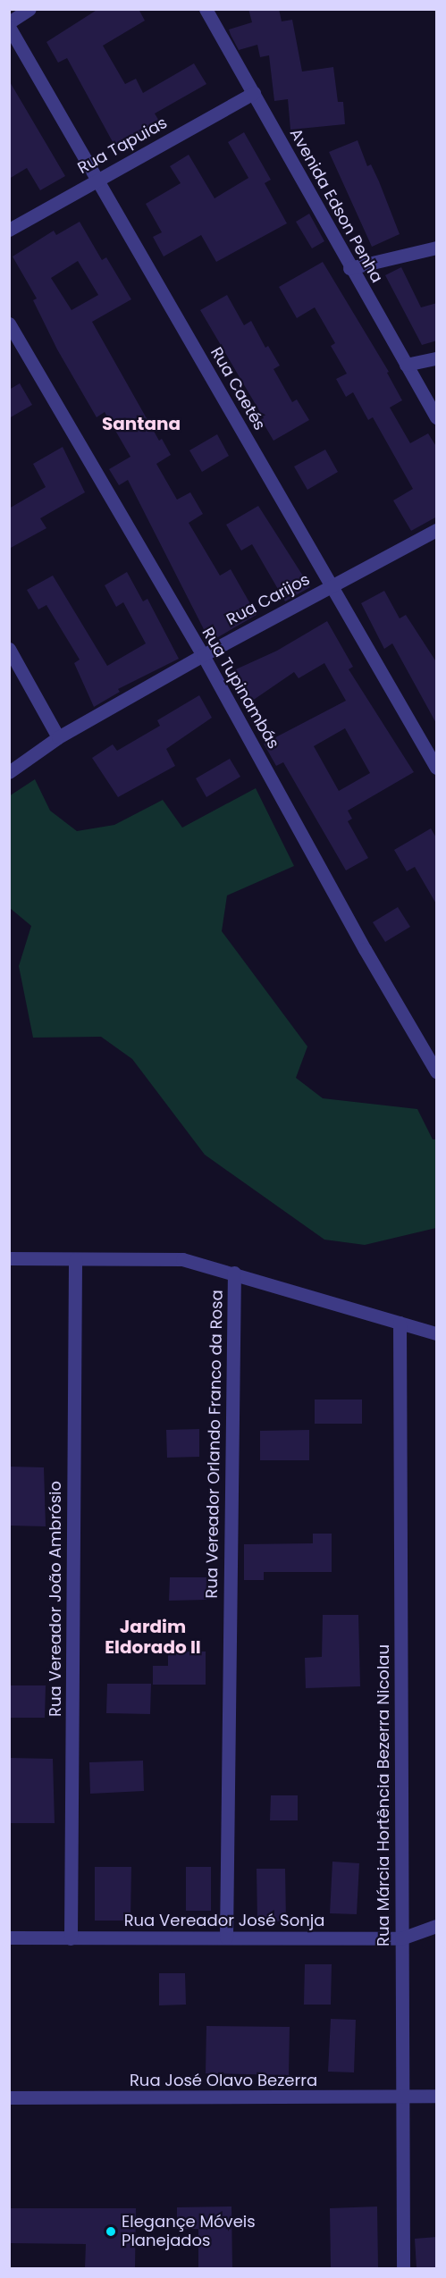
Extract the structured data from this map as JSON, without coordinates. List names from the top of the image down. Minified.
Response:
{"streets":{"street":["Rua Tapuias","Avenida Edson Penha","Rua Caetés","Rua Carijos","Rua Tupinambás","Rua Vereador Orlando Franco da Rosa","Rua Vereador João Ambrósio","Rua Márcia Hortência Bezerra Nicolau","Rua Vereador José Sonja","Rua José Olavo Bezerra"]},"crossings":[["Rua Tapuias","Avenida Edson Penha"],["Rua Tapuias","Rua Caetés"],["Rua Caetés","Rua Carijos"],["Rua Carijos","Rua Tupinambás"],["Rua Vereador Orlando Franco da Rosa","Rua Vereador José Sonja"],["Rua Vereador João Ambrósio","Rua Vereador José Sonja"],["Rua Márcia Hortência Bezerra Nicolau","Rua Vereador José Sonja"],["Rua Márcia Hortência Bezerra Nicolau","Rua José Olavo Bezerra"]],"districts":["Santana","Jardim Eldorado II"],"places":["Elegançe Móveis Planejados"]}
